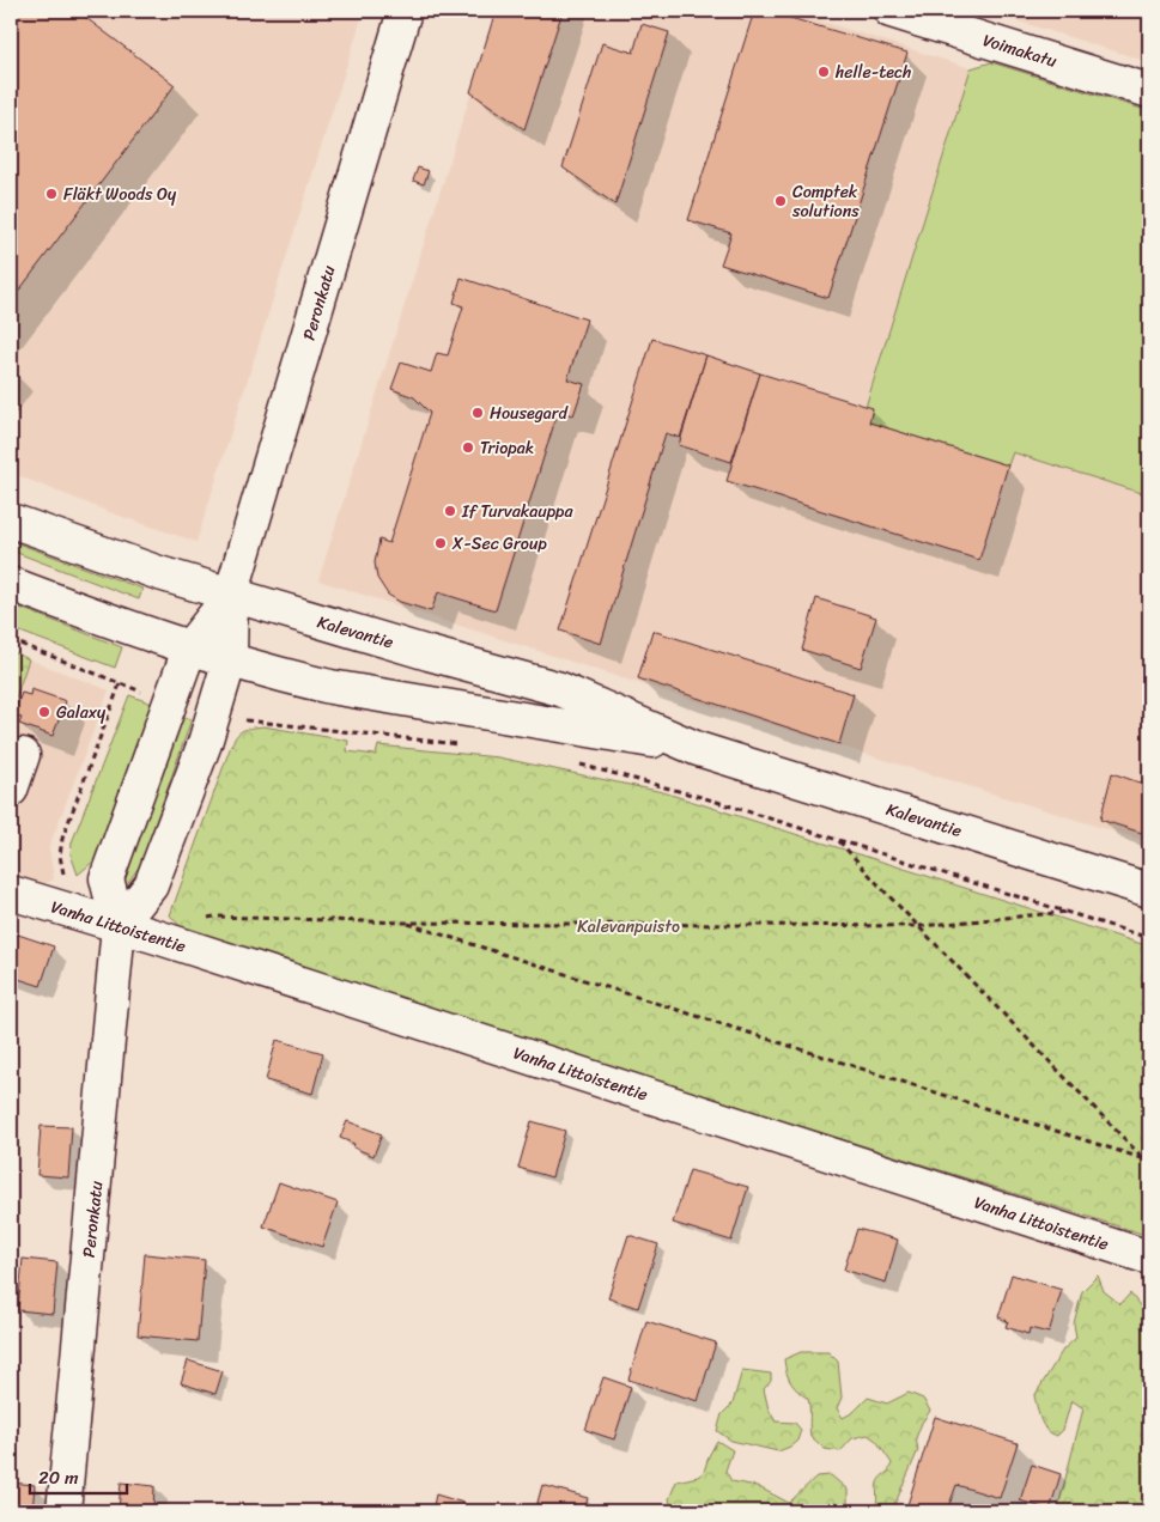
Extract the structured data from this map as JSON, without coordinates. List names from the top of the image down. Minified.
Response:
{"streets":{"street":["Voimakatu","Peronkatu","Kalevantie","Vanha Littoistentie"]},"crossings":[["Peronkatu","Kalevantie"],["Peronkatu","Vanha Littoistentie"]],"parks":["Kalevanpuisto"],"places":["helle-tech","Fläkt Woods Oy","Comptek solutions","Housegard","Triopak","If Turvakauppa","X-Sec Group","Galaxy"],"scale_bar":"20 m"}
